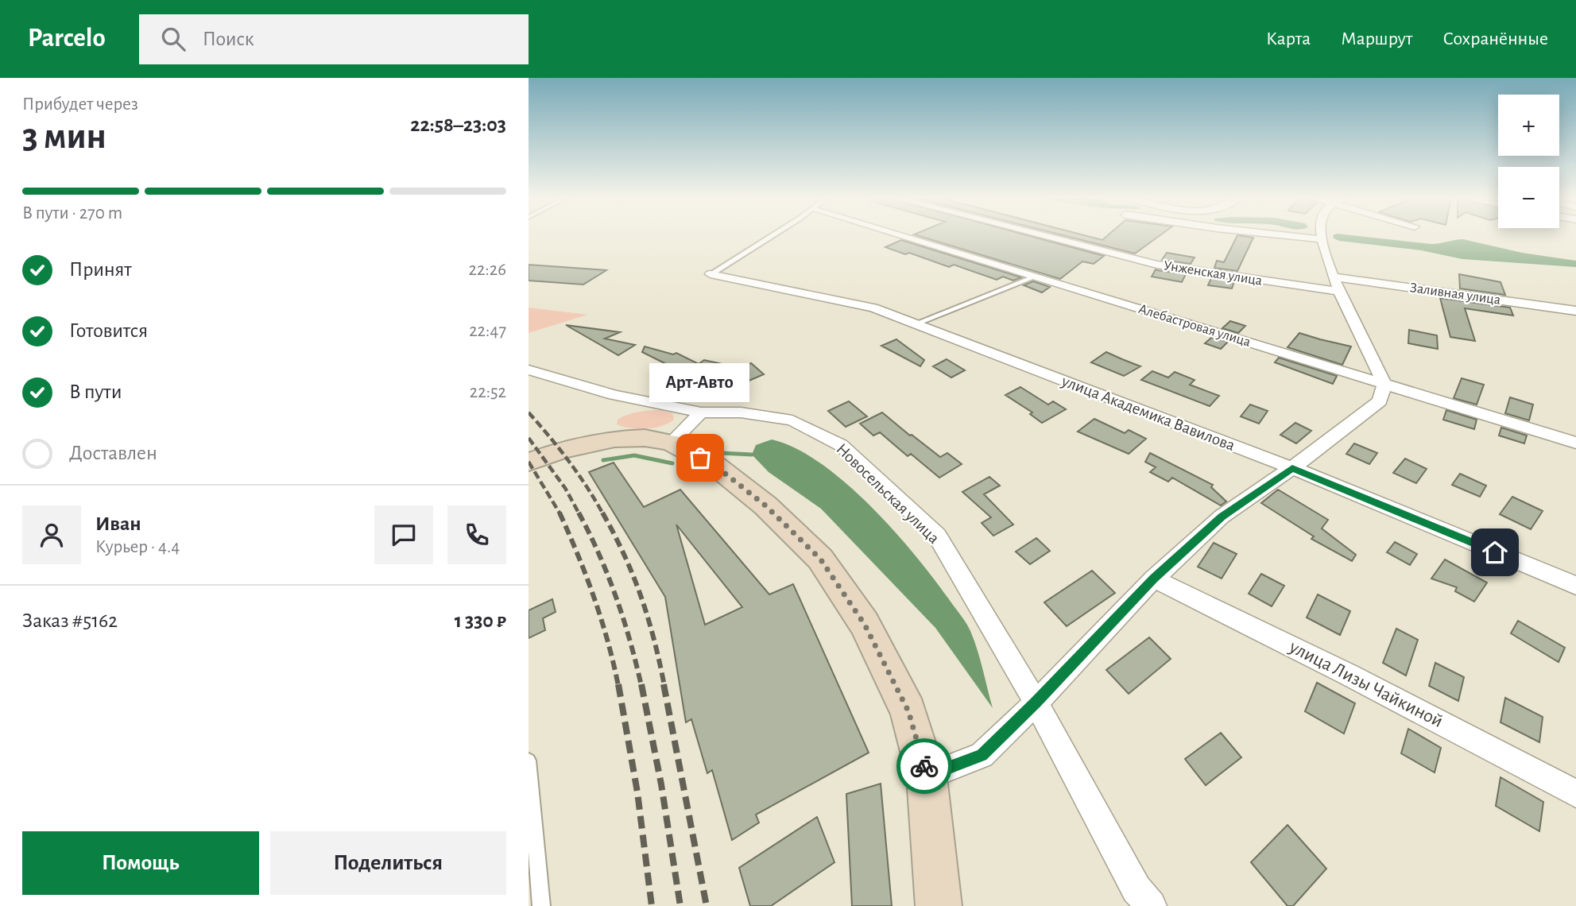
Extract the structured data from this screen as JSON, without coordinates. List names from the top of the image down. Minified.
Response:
{"streets":{"street":["Унженская улица","Заливная улица","Алебастровая улица","улица Академика Вавилова","Новосельская улица","улица Лизы Чайкиной"]},"crossings":[["Унженская улица","Заливная улица"]],"places":["Арт-Авто"],"page":{"header":"Parcelo","search":"Поиск","nav":["Карта","Маршрут","Сохранённые"],"heading":["3 мин","Прибудет через","22:58–23:03"],"panel":["Иван","Курьер · 4.4","Заказ #5162","1 330 ₽"],"map_buttons":["+","−"],"bar":"В пути · 270 m","list":[["Принят","22:26"],["Готовится","22:47"],["В пути","22:52"],"Доставлен"],"bubble":"Арт-Авто","buttons":["Помощь","Поделиться"]}}
